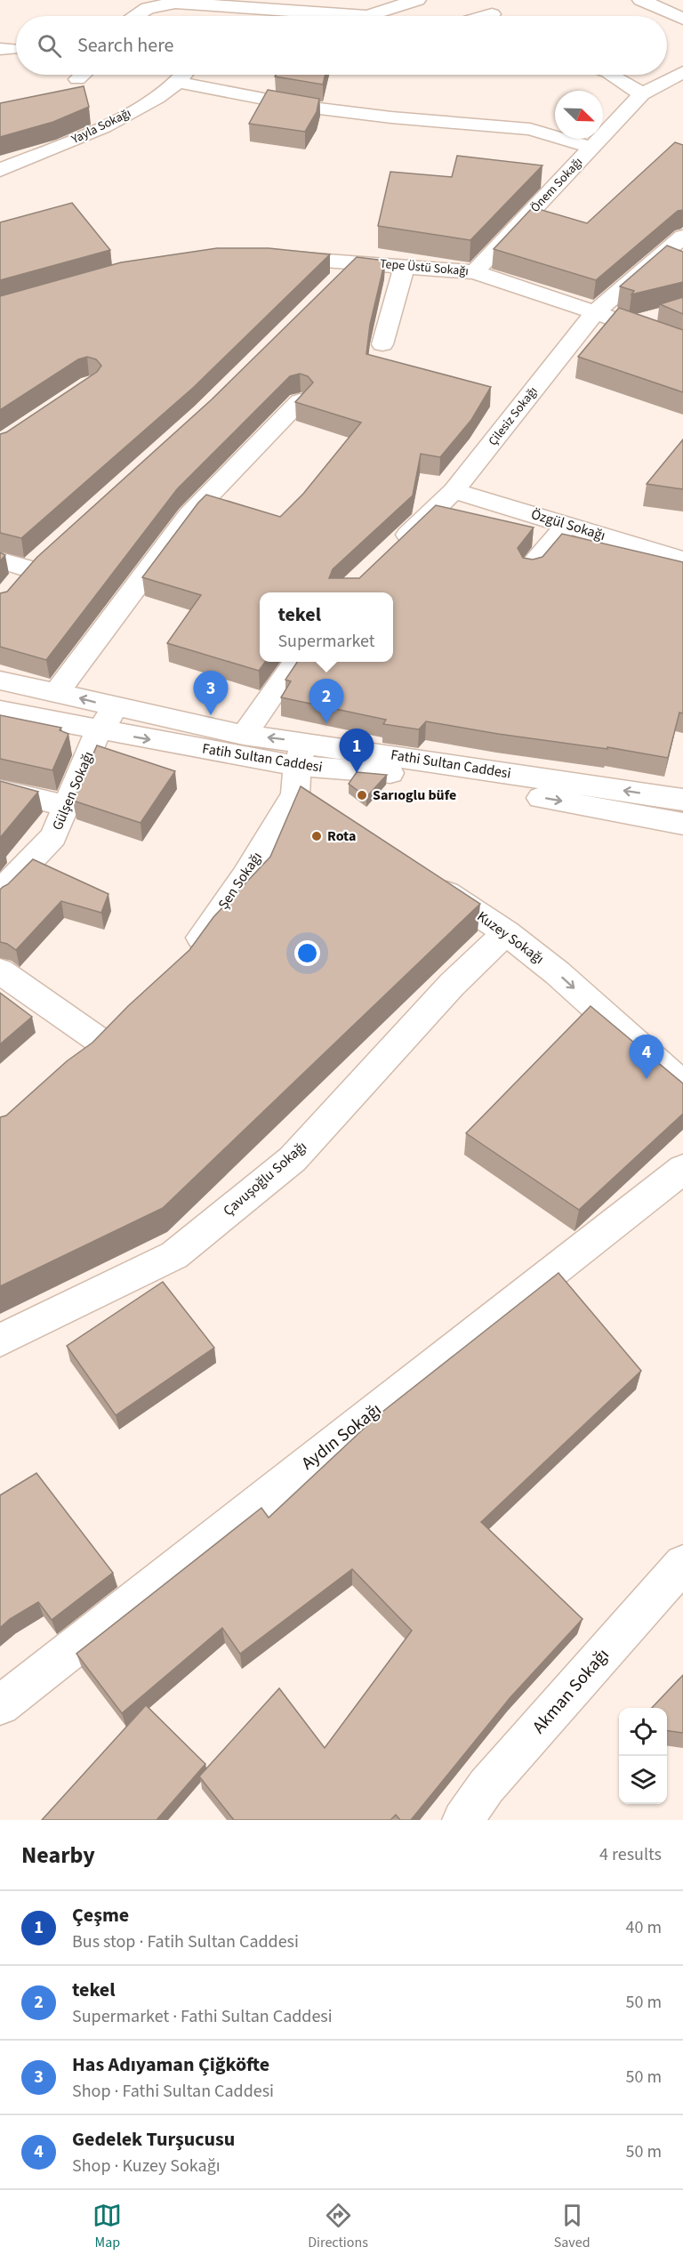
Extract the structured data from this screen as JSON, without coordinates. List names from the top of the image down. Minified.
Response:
{"streets":{"street":["Yayla Sokağı","Önem Sokağı","Tepe Üstü Sokağı","Çilesiz Sokağı","Özgül Sokağı","Fatih Sultan Caddesi","Fathi Sultan Caddesi","Gülşen Sokağı","Şen Sokağı","Kuzey Sokağı","Çavuşoğlu Sokağı","Aydın Sokağı","Akman Sokağı"]},"crossings":[["Önem Sokağı","Tepe Üstü Sokağı"],["Tepe Üstü Sokağı","Çilesiz Sokağı"],["Çilesiz Sokağı","Özgül Sokağı"],["Fatih Sultan Caddesi","Fathi Sultan Caddesi"],["Fatih Sultan Caddesi","Gülşen Sokağı"],["Fatih Sultan Caddesi","Şen Sokağı"],["Fathi Sultan Caddesi","Gülşen Sokağı"],["Fathi Sultan Caddesi","Şen Sokağı"],["Kuzey Sokağı","Çavuşoğlu Sokağı"]],"one_way":["Fatih Sultan Caddesi","Fathi Sultan Caddesi","Kuzey Sokağı"],"places":["Sarıoglu büfe","Rota"],"north":"bottom right","page":{"search":"Search here","popup":["tekel","Supermarket"],"pins":["3","2","1","4"],"heading":["Nearby","4 results"],"list":[{"mark":"1","name":"Çeşme","note":"Bus stop · Fatih Sultan Caddesi","value":"40 m"},{"mark":"2","name":"tekel","note":"Supermarket · Fathi Sultan Caddesi","value":"50 m"},{"mark":"3","name":"Has Adıyaman Çiğköfte","note":"Shop · Fathi Sultan Caddesi","value":"50 m"},{"mark":"4","name":"Gedelek Turşucusu","note":"Shop · Kuzey Sokağı","value":"50 m"}],"nav":["Map","Directions","Saved"]}}
